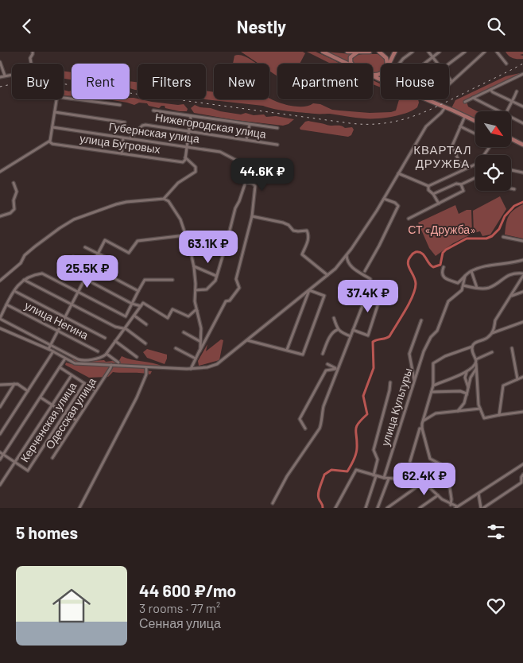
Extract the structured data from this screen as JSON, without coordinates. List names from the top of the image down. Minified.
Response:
{"streets":{"street":["Нижегородская улица","Губернская улица","улица Бугровых","улица Негина","улица Культуры","Одесская улица","Керченская улица"]},"crossings":[["Нижегородская улица","Губернская улица"]],"districts":["КВАРТАЛ ДРУЖБА"],"parks":["СТ «Дружба»"],"north":"bottom right","page":{"header":"Nestly","chip":["Buy","Rent","Filters","New","Apartment","House"],"price":["44.6K ₽","63.1K ₽","25.5K ₽","37.4K ₽","62.4K ₽"],"heading":"5 homes","list":[{"name":"44 600 ₽/mo","note":"3 rooms · 77 m² · Сенная улица"}]}}
